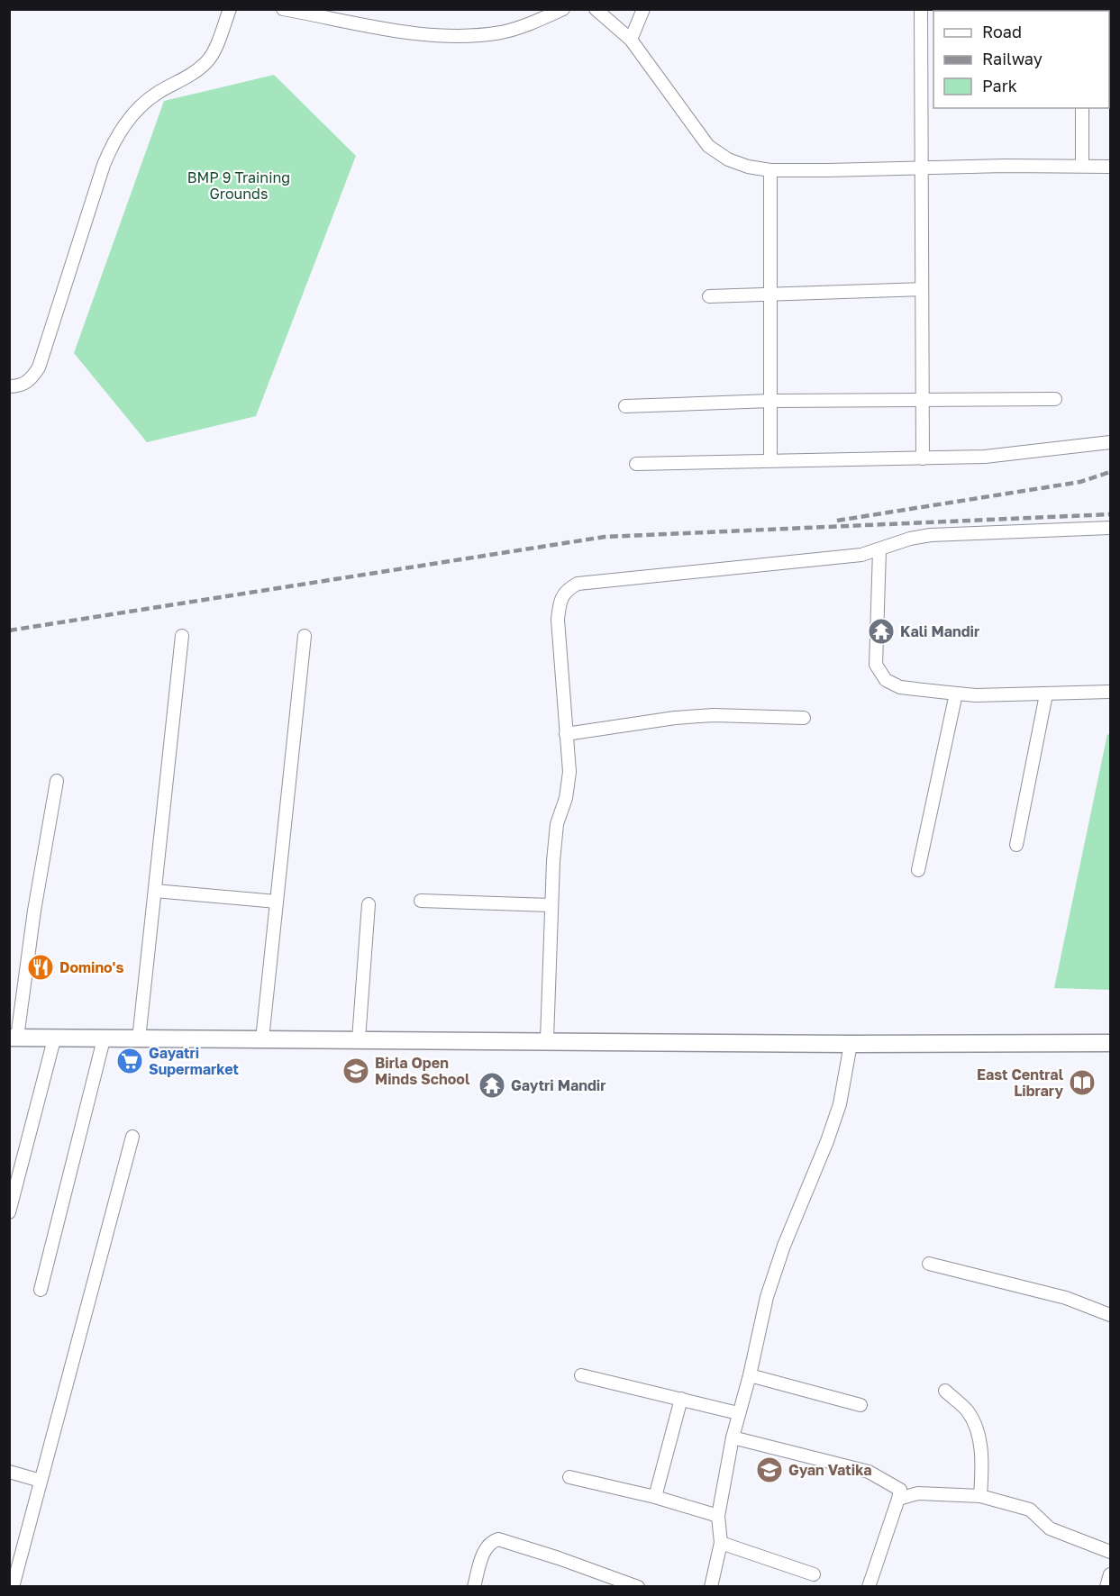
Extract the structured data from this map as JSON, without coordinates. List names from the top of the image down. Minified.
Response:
{"parks":["BMP 9 Training Grounds"],"places":{"temple":["Kali Mandir","Gaytri Mandir"],"restaurant":["Domino's"],"supermarket":["Gayatri Supermarket"],"school or university":["Birla Open Minds School","Gyan Vatika"],"library":["East Central Library"]},"legend":["Road","Railway","Park"]}
